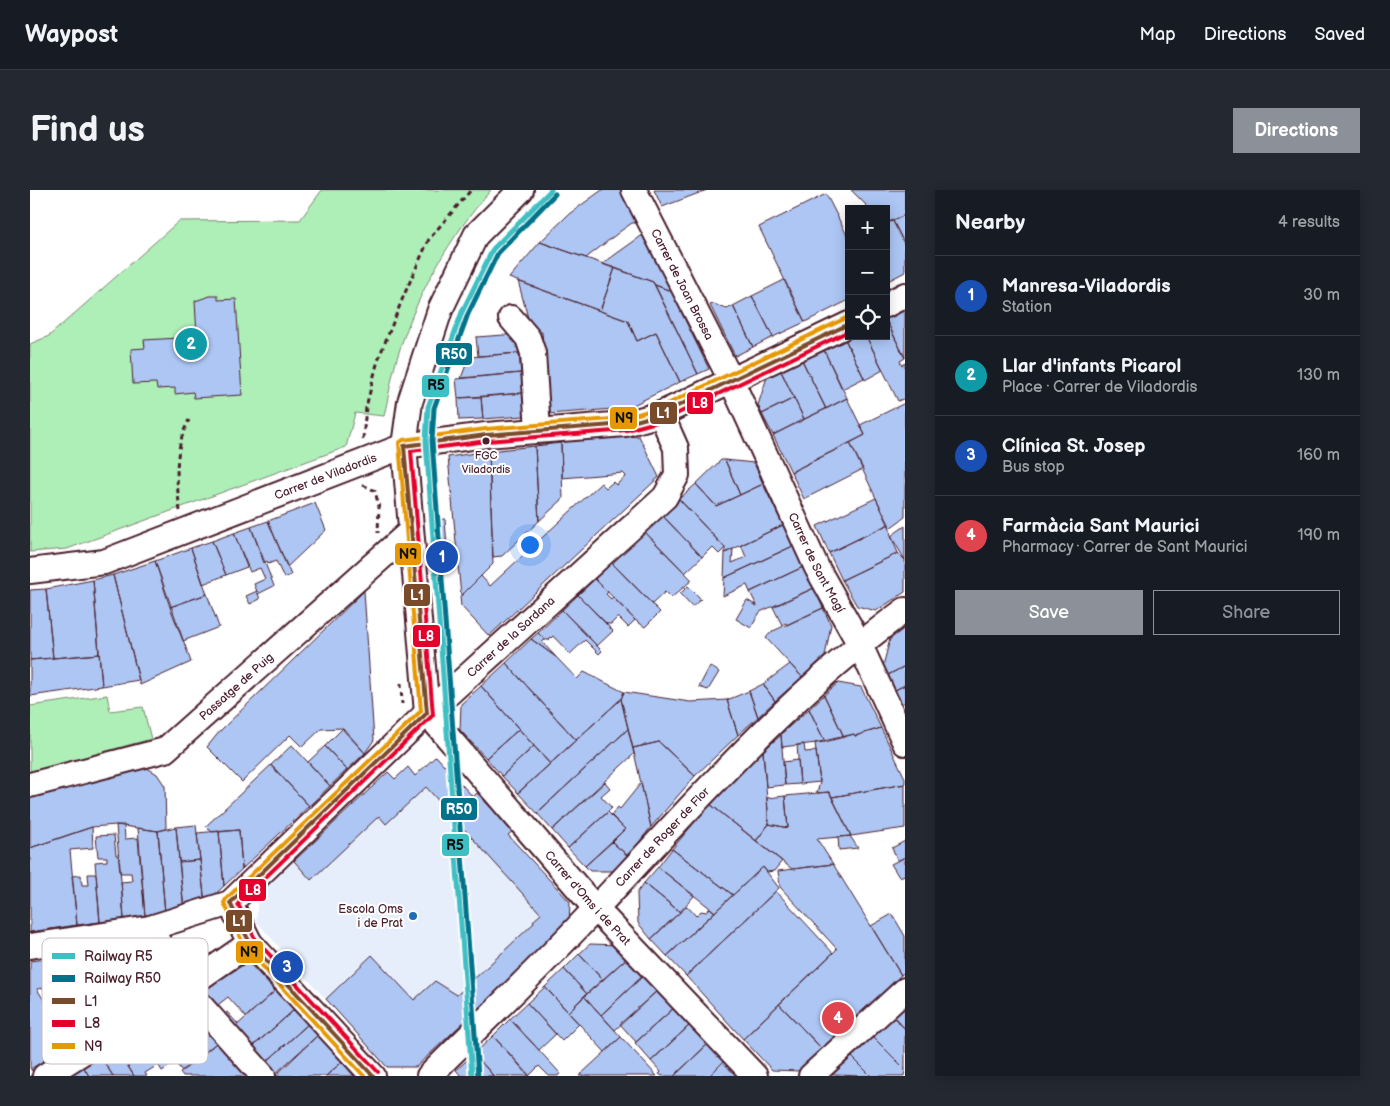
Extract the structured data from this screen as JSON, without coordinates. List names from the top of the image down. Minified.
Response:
{"streets":{"street":["Carrer de Joan Brossa","Carrer de Viladordis","Carrer de Sant Magí","Carrer de la Sardana","Passatge de Puig","Carrer de Roger de Flor","Carrer d'Oms i de Prat"]},"crossings":[["Carrer de Joan Brossa","Carrer de Viladordis"],["Carrer de Joan Brossa","Carrer de Sant Magí"],["Carrer de Viladordis","Carrer de Sant Magí"],["Carrer de Viladordis","Carrer de la Sardana"],["Carrer de Sant Magí","Carrer de Roger de Flor"],["Carrer de la Sardana","Carrer d'Oms i de Prat"],["Carrer de Roger de Flor","Carrer d'Oms i de Prat"]],"places":["FGC Viladordis","Escola Oms i de Prat"],"lines":["rail line R5","rail line R50","transit line N9","transit line L1","transit line L8"],"legend":["Railway R5","Railway R50","L1","L8","N9"],"page":{"header":"Waypost","nav":["Map","Directions","Saved"],"buttons":["Directions",["Save","Share"]],"title":"Find us","heading":["Nearby","4 results"],"map_buttons":["+","−"],"list":[{"mark":"1","name":"Manresa-Viladordis","note":"Station","value":"30 m"},{"mark":"2","name":"Llar d'infants Picarol","note":"Place · Carrer de Viladordis","value":"130 m"},{"mark":"3","name":"Clínica St. Josep","note":"Bus stop","value":"160 m"},{"mark":"4","name":"Farmàcia Sant Maurici","note":"Pharmacy · Carrer de Sant Maurici","value":"190 m"}],"pins":["2","1","3","4"]}}
